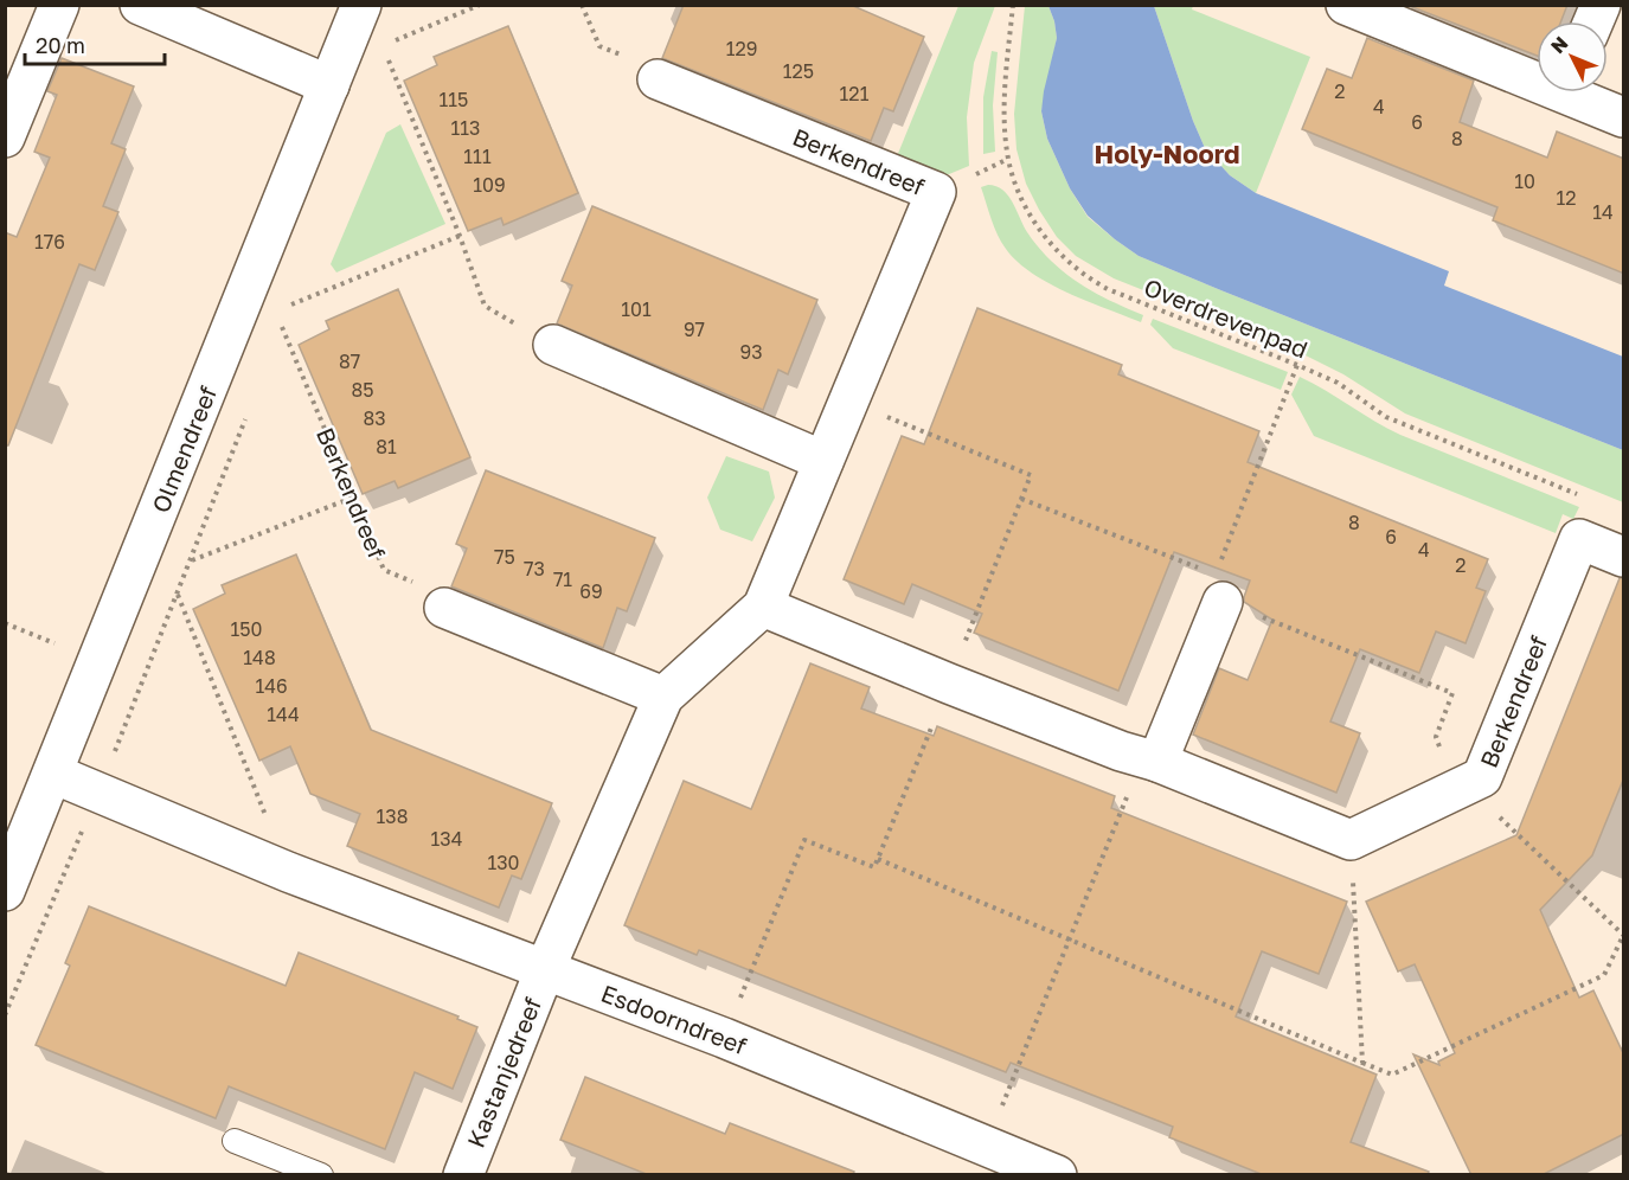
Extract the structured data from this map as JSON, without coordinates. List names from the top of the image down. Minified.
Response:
{"streets":{"street":["Berkendreef","Olmendreef","Esdoorndreef","Kastanjedreef"],"path":["Overdrevenpad"]},"crossings":[["Berkendreef","Esdoorndreef"],["Berkendreef","Kastanjedreef"],["Olmendreef","Esdoorndreef"],["Esdoorndreef","Kastanjedreef"]],"districts":["Holy-Noord"],"house_numbers":["129","125","2","121","115","4","6","113","8","111","10","109","12","14","176","101","97","93","87","85","83","81","8","6","4","75","2","73","71","69","150","148","146","144","138","134","130"],"scale_bar":"20 m","north":"top left"}
